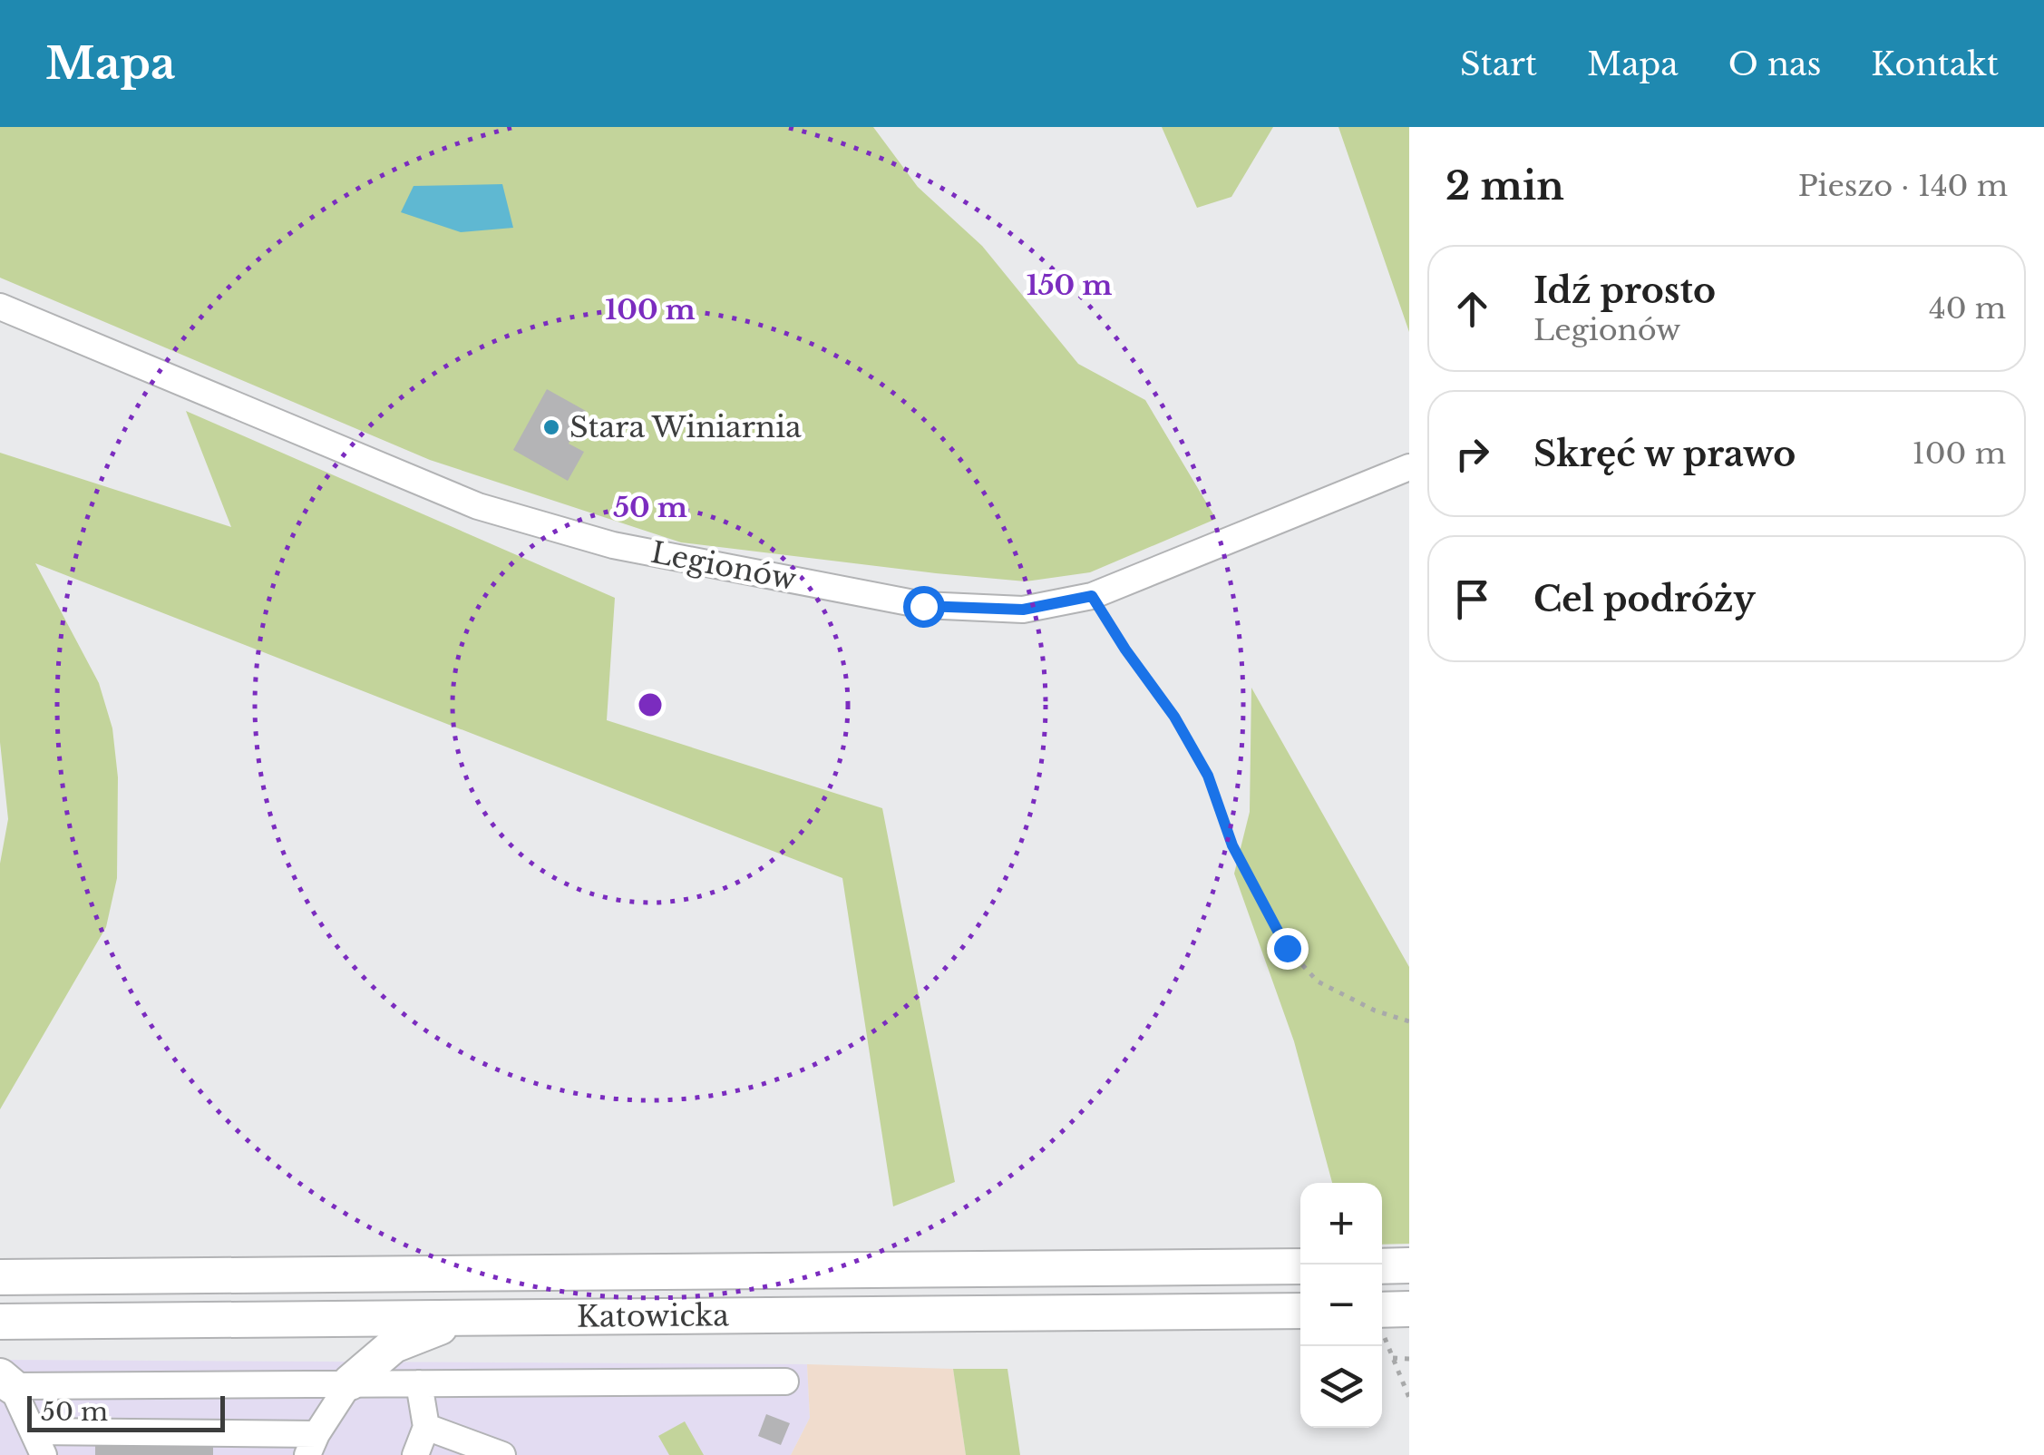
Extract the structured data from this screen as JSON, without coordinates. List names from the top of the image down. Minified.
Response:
{"streets":{"main road":["Katowicka"],"street":["Legionów"]},"places":["Stara Winiarnia"],"scale_bar":"50 m","page":{"header":"Mapa","nav":["Start","Mapa","O nas","Kontakt"],"heading":["2 min","Pieszo · 140 m"],"list":[["Idź prosto","Legionów","40 m"],["Skręć w prawo","100 m"],"Cel podróży"],"map_buttons":["+","−"],"scale":"50 m"},"rings":["150 m","100 m","50 m"]}
